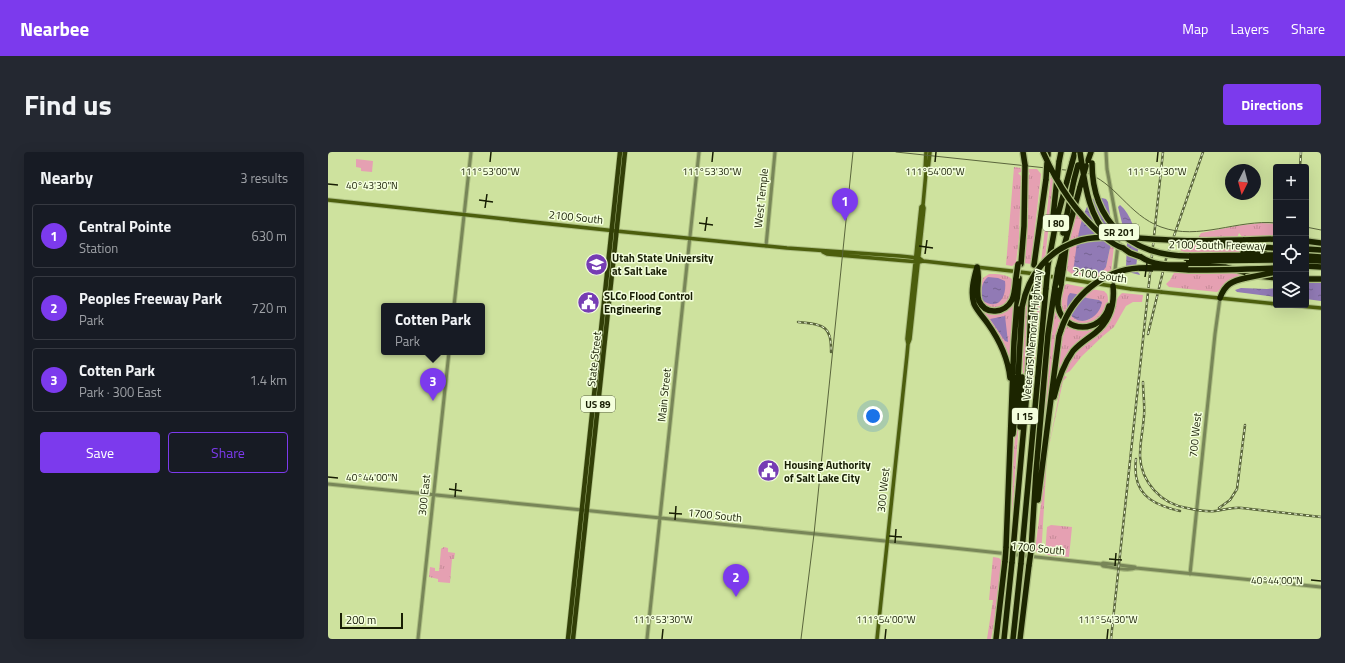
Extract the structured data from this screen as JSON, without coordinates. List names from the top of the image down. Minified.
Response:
{"streets":{"highway":["I 80","SR 201","2100 South Freeway","Veterans Memorial Highway","I 15"],"main road":["2100 South","State Street","US 89","300 West"],"street":["West Temple","Main Street","700 West","300 East","1700 South"]},"crossings":[["West Temple","2100 South"],["2100 South","State Street"],["2100 South","Main Street"],["2100 South","700 West"],["2100 South","300 West"],["I 80","Veterans Memorial Highway"],["State Street","1700 South"],["Main Street","1700 South"],["700 West","1700 South"],["300 West","1700 South"],["300 East","1700 South"]],"places":{"school or university":["Utah State University at Salt Lake"],"public building":["SLCo Flood Control Engineering","Housing Authority of Salt Lake City"]},"scale_bar":"200 m","north":"bottom","page":{"header":"Nearbee","nav":["Map","Layers","Share"],"title":"Find us","buttons":["Directions",["Save","Share"]],"heading":["Nearby","3 results"],"map_buttons":["+","−"],"pins":["1","3","2"],"list":[{"mark":"1","name":"Central Pointe","note":"Station","value":"630 m"},{"mark":"2","name":"Peoples Freeway Park","note":"Park","value":"720 m"},{"mark":"3","name":"Cotten Park","note":"Park · 300 East","value":"1.4 km"}],"popup":["Cotten Park","Park"],"scale":"200 m"},"coordinates":["111°53'00\"W","111°53'30\"W","111°54'00\"W","111°54'30\"W","40°43'30\"N","40°44'00\"N"]}
